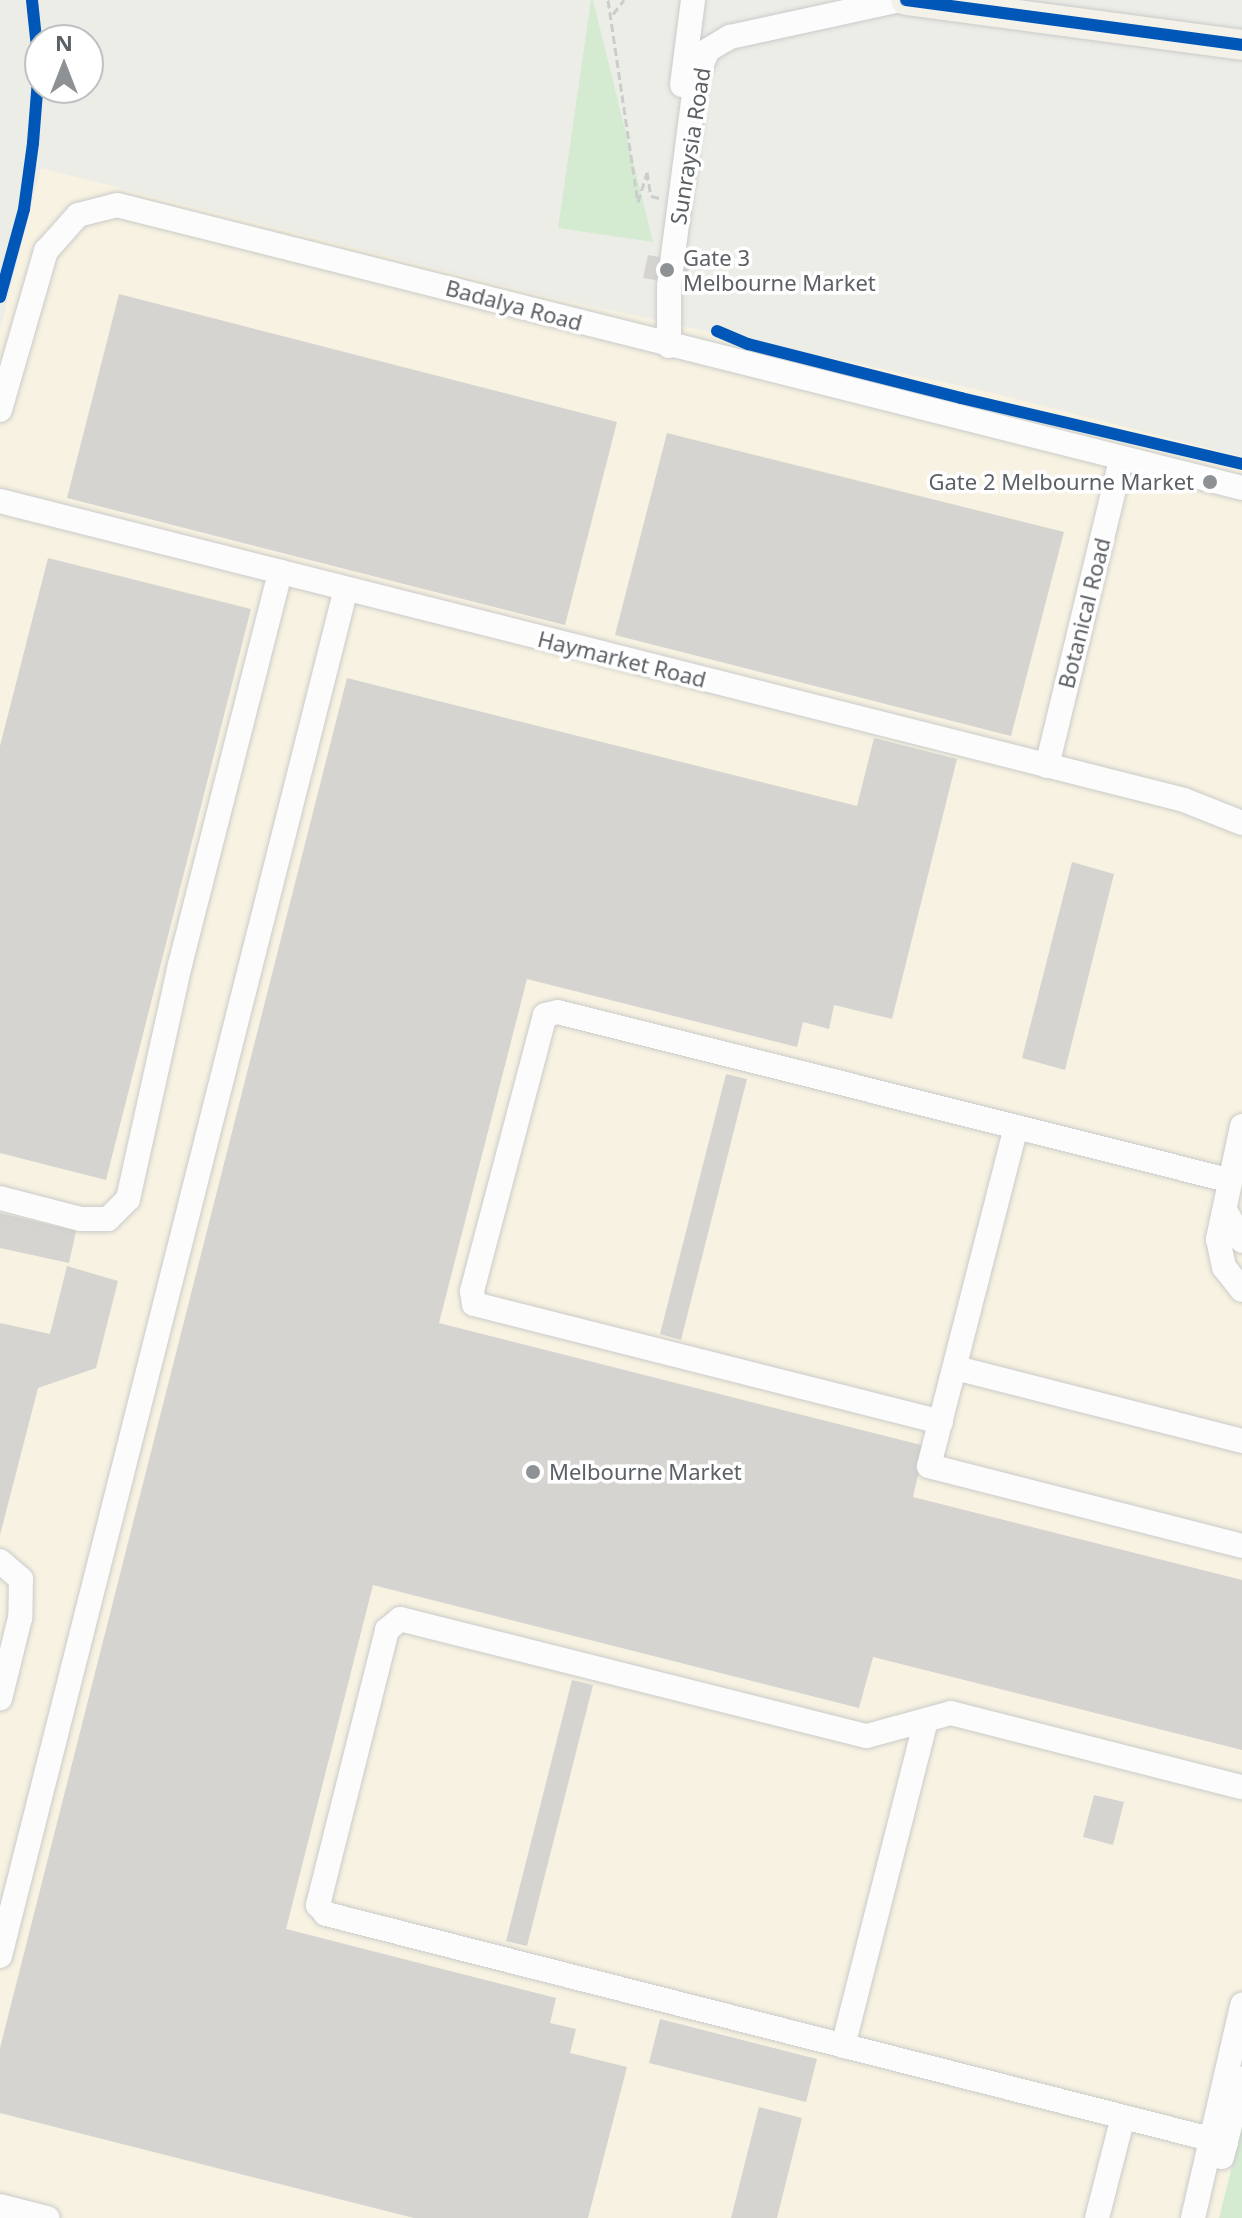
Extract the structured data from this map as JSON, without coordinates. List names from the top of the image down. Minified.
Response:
{"streets":{"lane":["Sunraysia Road","Badalya Road","Botanical Road","Haymarket Road"]},"crossings":[["Sunraysia Road","Badalya Road"],["Badalya Road","Botanical Road"],["Botanical Road","Haymarket Road"]],"places":["Gate 3 Melbourne Market","Gate 2 Melbourne Market","Melbourne Market"],"north":"top"}
